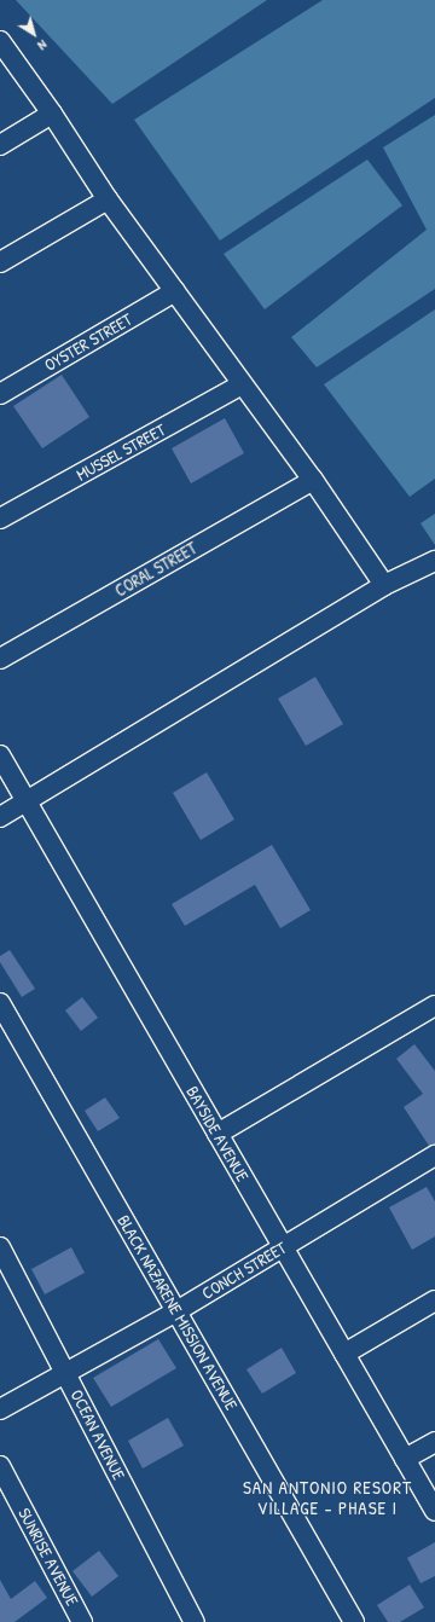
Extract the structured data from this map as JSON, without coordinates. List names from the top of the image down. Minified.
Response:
{"streets":{"street":["OYSTER STREET","MUSSEL STREET","CORAL STREET","BAYSIDE AVENUE","CONCH STREET","BLACK NAZARENE MISSION AVENUE","OCEAN AVENUE","SUNRISE AVENUE"]},"crossings":[["BAYSIDE AVENUE","CONCH STREET"],["CONCH STREET","BLACK NAZARENE MISSION AVENUE"],["CONCH STREET","OCEAN AVENUE"]],"districts":["SAN ANTONIO RESORT VILLAGE - PHASE I"],"north":"bottom right"}
